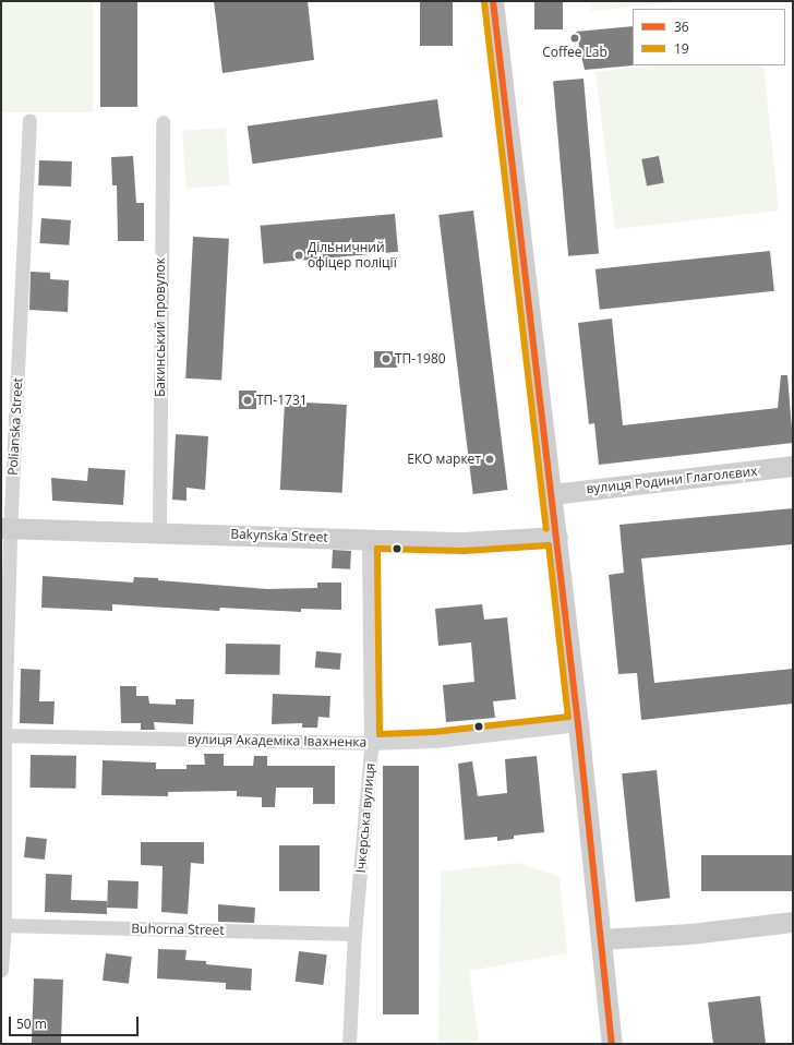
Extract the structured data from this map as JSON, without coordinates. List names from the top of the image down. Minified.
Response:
{"streets":{"main road":["вулиця Родини Глаголєвих","Bakynska Street"],"street":["Бакинський провулок","Polianska Street","вулиця Академіка Івахненка","Ічкерська вулиця","Buhorna Street"]},"crossings":[["Бакинський провулок","Bakynska Street"],["Polianska Street","Bakynska Street"],["Polianska Street","вулиця Академіка Івахненка"],["Polianska Street","Buhorna Street"],["Bakynska Street","Ічкерська вулиця"],["вулиця Академіка Івахненка","Ічкерська вулиця"],["Ічкерська вулиця","Buhorna Street"]],"places":["Coffee Lab","Дільничний офіцер поліції","ТП-1980","ТП-1731","ЕКО маркет"],"lines":["transit line 36","transit line 19"],"legend":["36","19"],"scale_bar":"50 m"}
